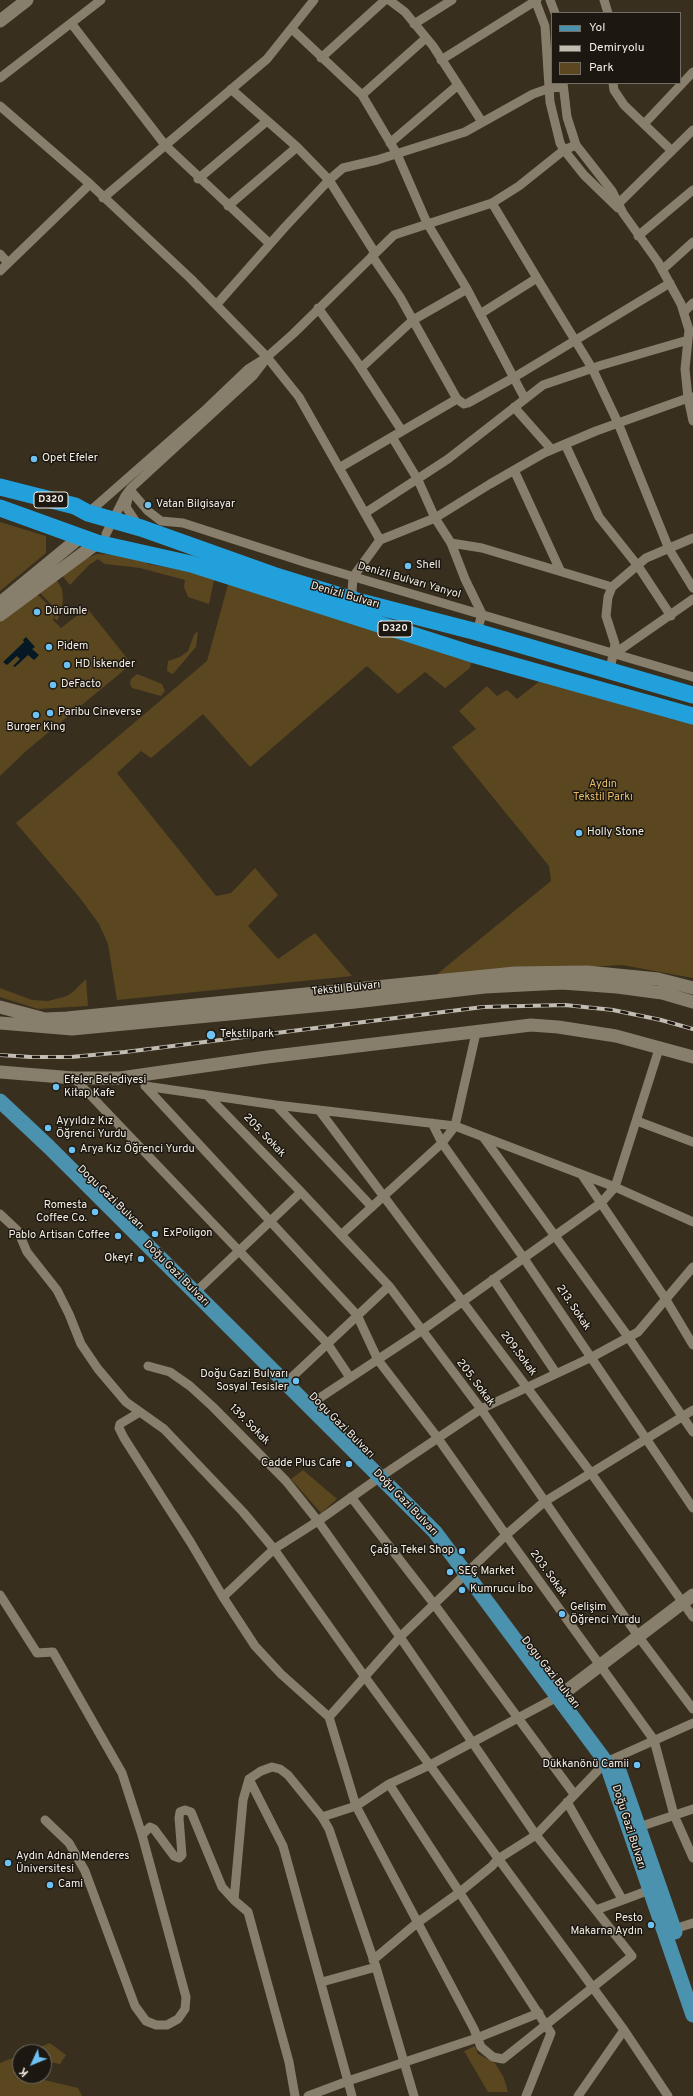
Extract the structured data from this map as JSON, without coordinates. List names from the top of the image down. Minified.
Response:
{"streets":{"highway":["D320","Denizli Bulvarı"],"main road":["Tekstil Bulvarı","Dogu Gazi Bulvarı","Doğu Gazi Bulvarı"],"street":["Denizli Bulvarı Yanyol","205. Sokak","213. Sokak","209.Sokak","139. Sokak","203. Sokak"]},"crossings":[["Denizli Bulvarı Yanyol","Denizli Bulvarı"],["Dogu Gazi Bulvarı","Doğu Gazi Bulvarı"]],"parks":["Aydın Tekstil Parkı"],"places":["Opet Efeler","Vatan Bilgisayar","Shell","Dürümle","Pidem","HD İskender","DeFacto","Paribu Cineverse","Burger King","Holly Stone","Tekstilpark","Efeler Belediyesi Kitap Kafe","Ayyıldız Kız Öğrenci Yurdu","Arya Kız Öğrenci Yurdu","Romesta Coffee Co.","ExPoligon","Pablo Artisan Coffee","Okeyf","Doğu Gazi Bulvarı Sosyal Tesisler","Cadde Plus Cafe","Çağla Tekel Shop","SEÇ Market","Kumrucu İbo","Gelişim Öğrenci Yurdu","Dükkanönü Camii","Aydın Adnan Menderes Üniversitesi","Cami","Pesto Makarna Aydın"],"legend":["Yol","Demiryolu","Park"],"north":"bottom left"}
